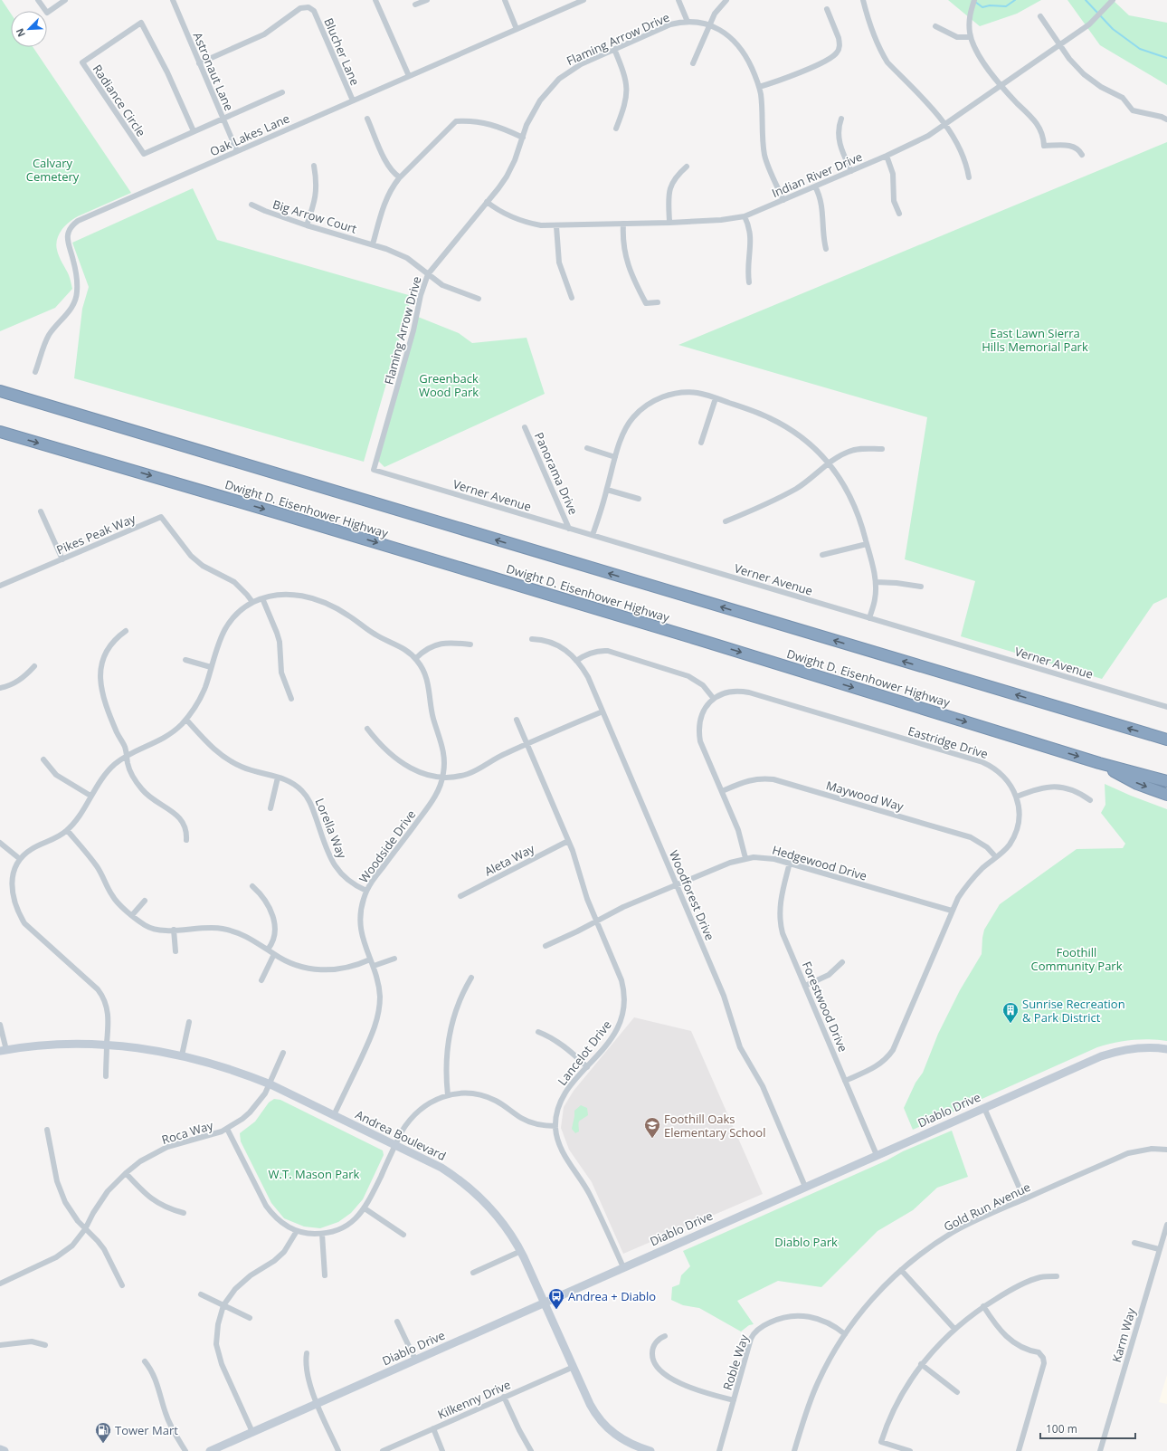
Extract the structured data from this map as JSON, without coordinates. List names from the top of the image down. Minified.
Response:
{"streets":{"highway":["Dwight D. Eisenhower Highway"],"street":["Flaming Arrow Drive","Blucher Lane","Astronaut Lane","Radiance Circle","Oak Lakes Lane","Indian River Drive","Big Arrow Court","Panorama Drive","Verner Avenue","Pikes Peak Way","Eastridge Drive","Maywood Way","Lorella Way","Woodside Drive","Aleta Way","Hedgewood Drive","Woodforest Drive","Forestwood Drive","Lancelot Drive","Diablo Drive","Roca Way","Andrea Boulevard","Gold Run Avenue","Karm Way","Roble Way","Kilkenny Drive"]},"crossings":[["Flaming Arrow Drive","Indian River Drive"],["Flaming Arrow Drive","Big Arrow Court"],["Flaming Arrow Drive","Verner Avenue"],["Blucher Lane","Astronaut Lane"],["Blucher Lane","Oak Lakes Lane"],["Astronaut Lane","Radiance Circle"],["Astronaut Lane","Oak Lakes Lane"],["Panorama Drive","Verner Avenue"],["Eastridge Drive","Maywood Way"],["Eastridge Drive","Hedgewood Drive"],["Eastridge Drive","Forestwood Drive"],["Lorella Way","Woodside Drive"],["Woodside Drive","Andrea Boulevard"],["Aleta Way","Lancelot Drive"],["Hedgewood Drive","Woodforest Drive"],["Hedgewood Drive","Forestwood Drive"],["Hedgewood Drive","Lancelot Drive"],["Woodforest Drive","Diablo Drive"],["Forestwood Drive","Diablo Drive"],["Lancelot Drive","Diablo Drive"],["Diablo Drive","Andrea Boulevard"],["Roca Way","Andrea Boulevard"],["Andrea Boulevard","Kilkenny Drive"],["Gold Run Avenue","Roble Way"]],"parks":["Calvary Cemetery","East Lawn Sierra Hills Memorial Park","Greenback Wood Park","Foothill Community Park","W.T. Mason Park","Diablo Park"],"places":{"building":["Sunrise Recreation & Park District"],"school or university":["Foothill Oaks Elementary School"],"bus stop":["Andrea + Diablo"],"fuel station":["Tower Mart"]},"scale_bar":"100 m","north":"bottom left"}
